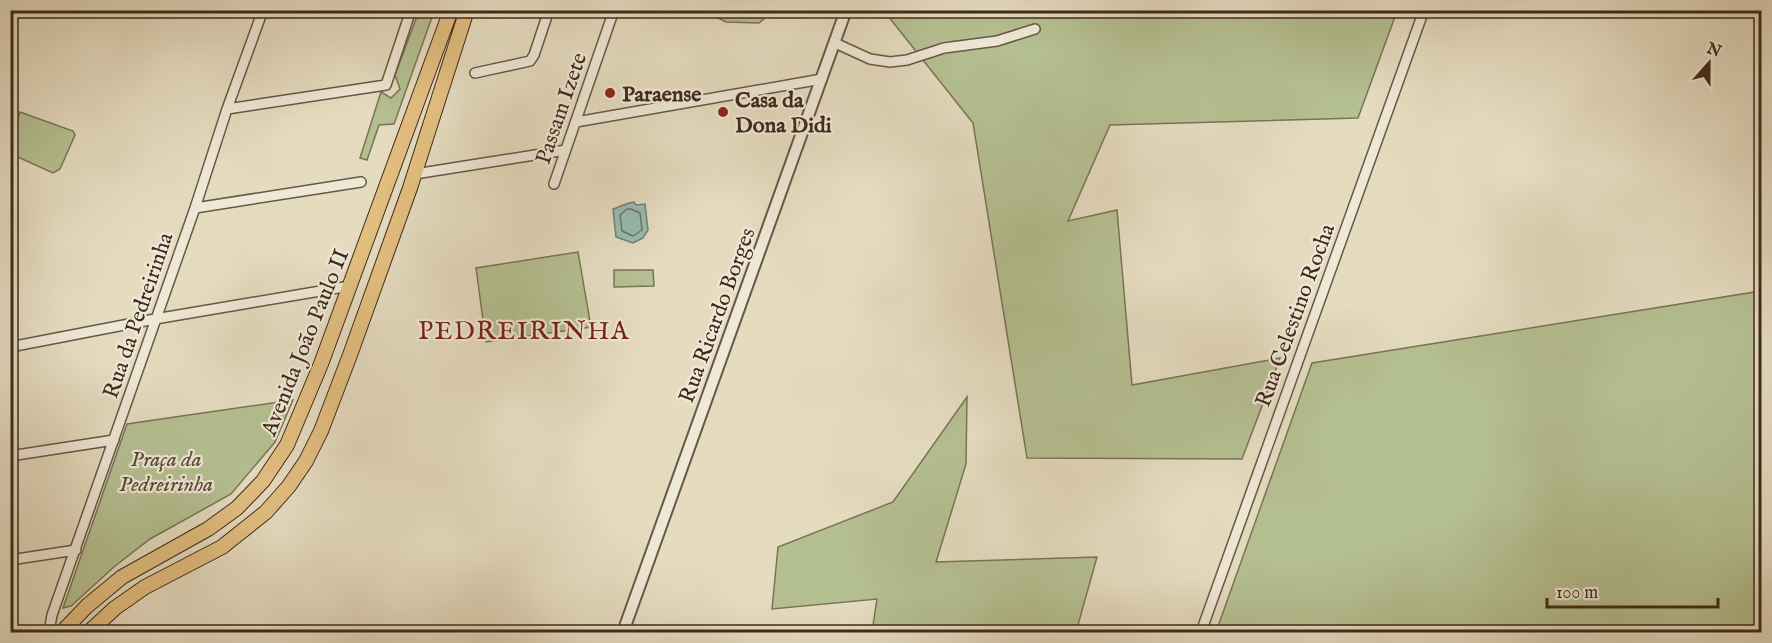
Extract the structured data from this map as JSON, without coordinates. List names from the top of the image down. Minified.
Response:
{"streets":{"main road":["Avenida João Paulo II"],"street":["Passam Izete","Rua da Pedreirinha","Rua Ricardo Borges","Rua Celestino Rocha"]},"districts":["PEDREIRINHA"],"parks":["Praça da Pedreirinha"],"places":["Paraense","Casa da Dona Didi"],"scale_bar":"100 m","north":"top"}
